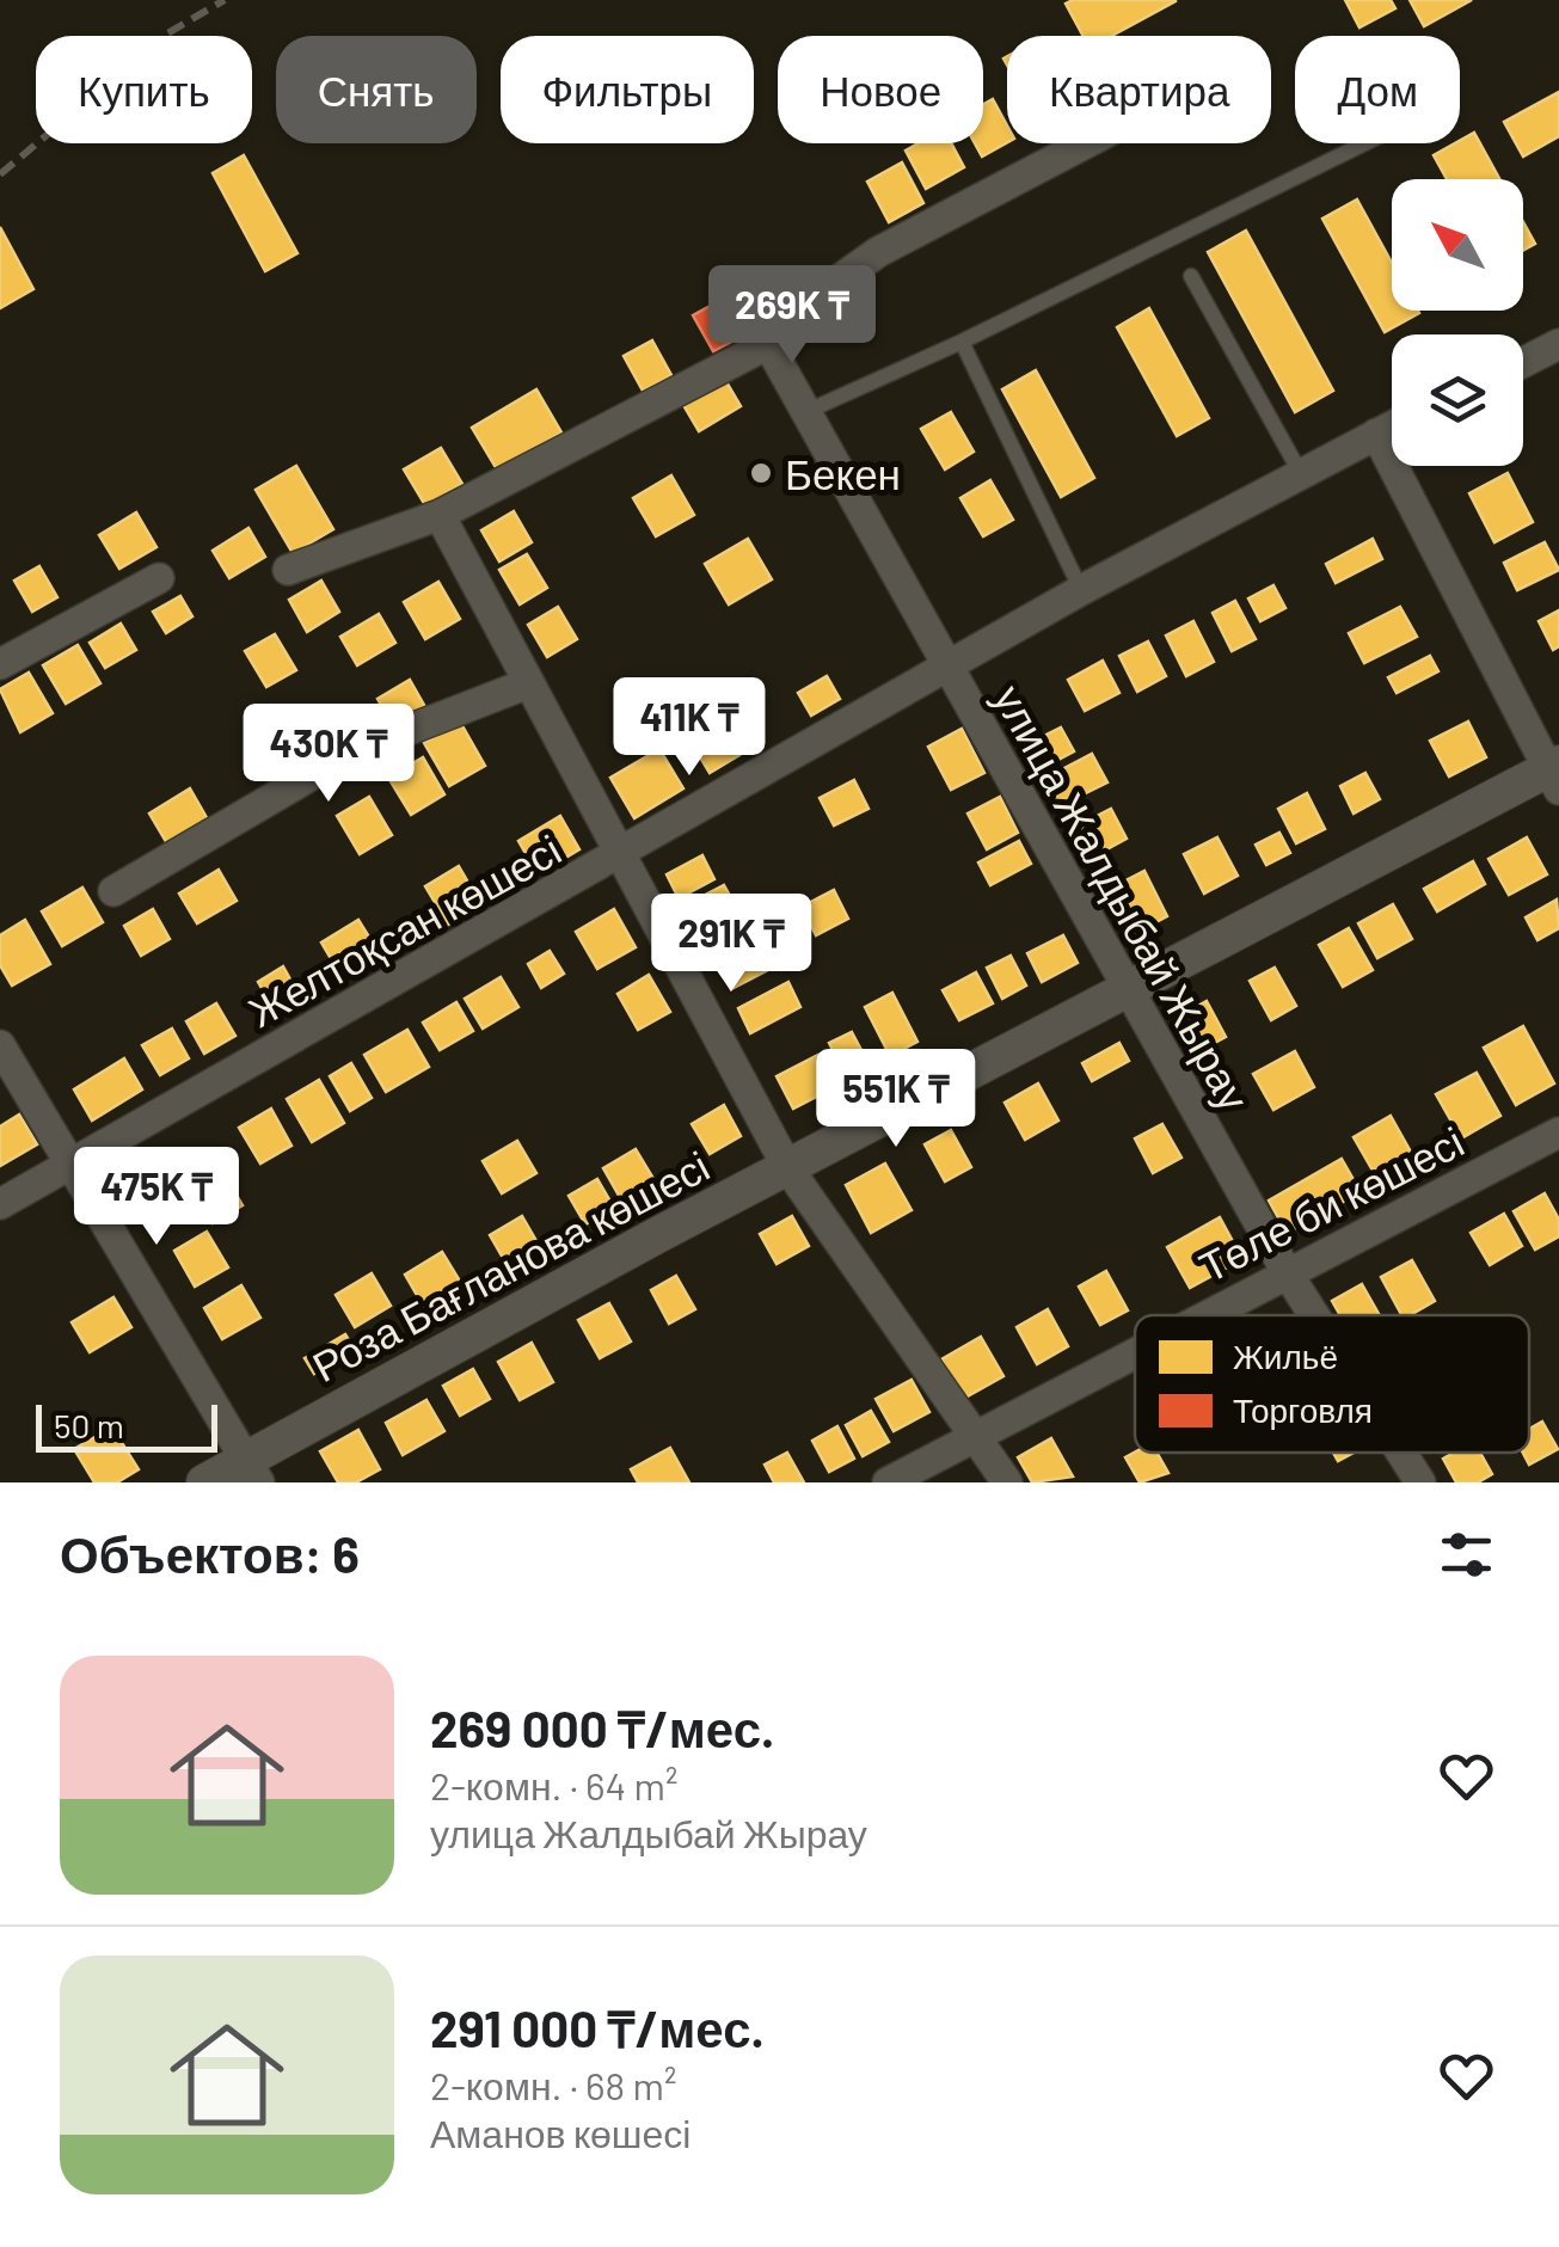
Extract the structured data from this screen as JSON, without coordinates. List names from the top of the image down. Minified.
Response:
{"streets":{"street":["улица Жалдыбай Жырау","Желтоқсан көшесі","Төле би көшесі","Роза Бағланова көшесі"]},"crossings":[["улица Жалдыбай Жырау","Желтоқсан көшесі"],["улица Жалдыбай Жырау","Төле би көшесі"],["улица Жалдыбай Жырау","Роза Бағланова көшесі"]],"places":["Бекен"],"legend":["Жильё","Торговля"],"scale_bar":"50 m","north":"top left","page":{"chip":["Купить","Снять","Фильтры","Новое","Квартира","Дом"],"price":["269K ₸","411K ₸","430K ₸","291K ₸","551K ₸","475K ₸"],"scale":"50 m","heading":"Объектов: 6","list":[{"name":"269 000 ₸/мес.","note":"2-комн. · 64 m² · улица Жалдыбай Жырау"},{"name":"291 000 ₸/мес.","note":"2-комн. · 68 m² · Аманов көшесі"}]}}
